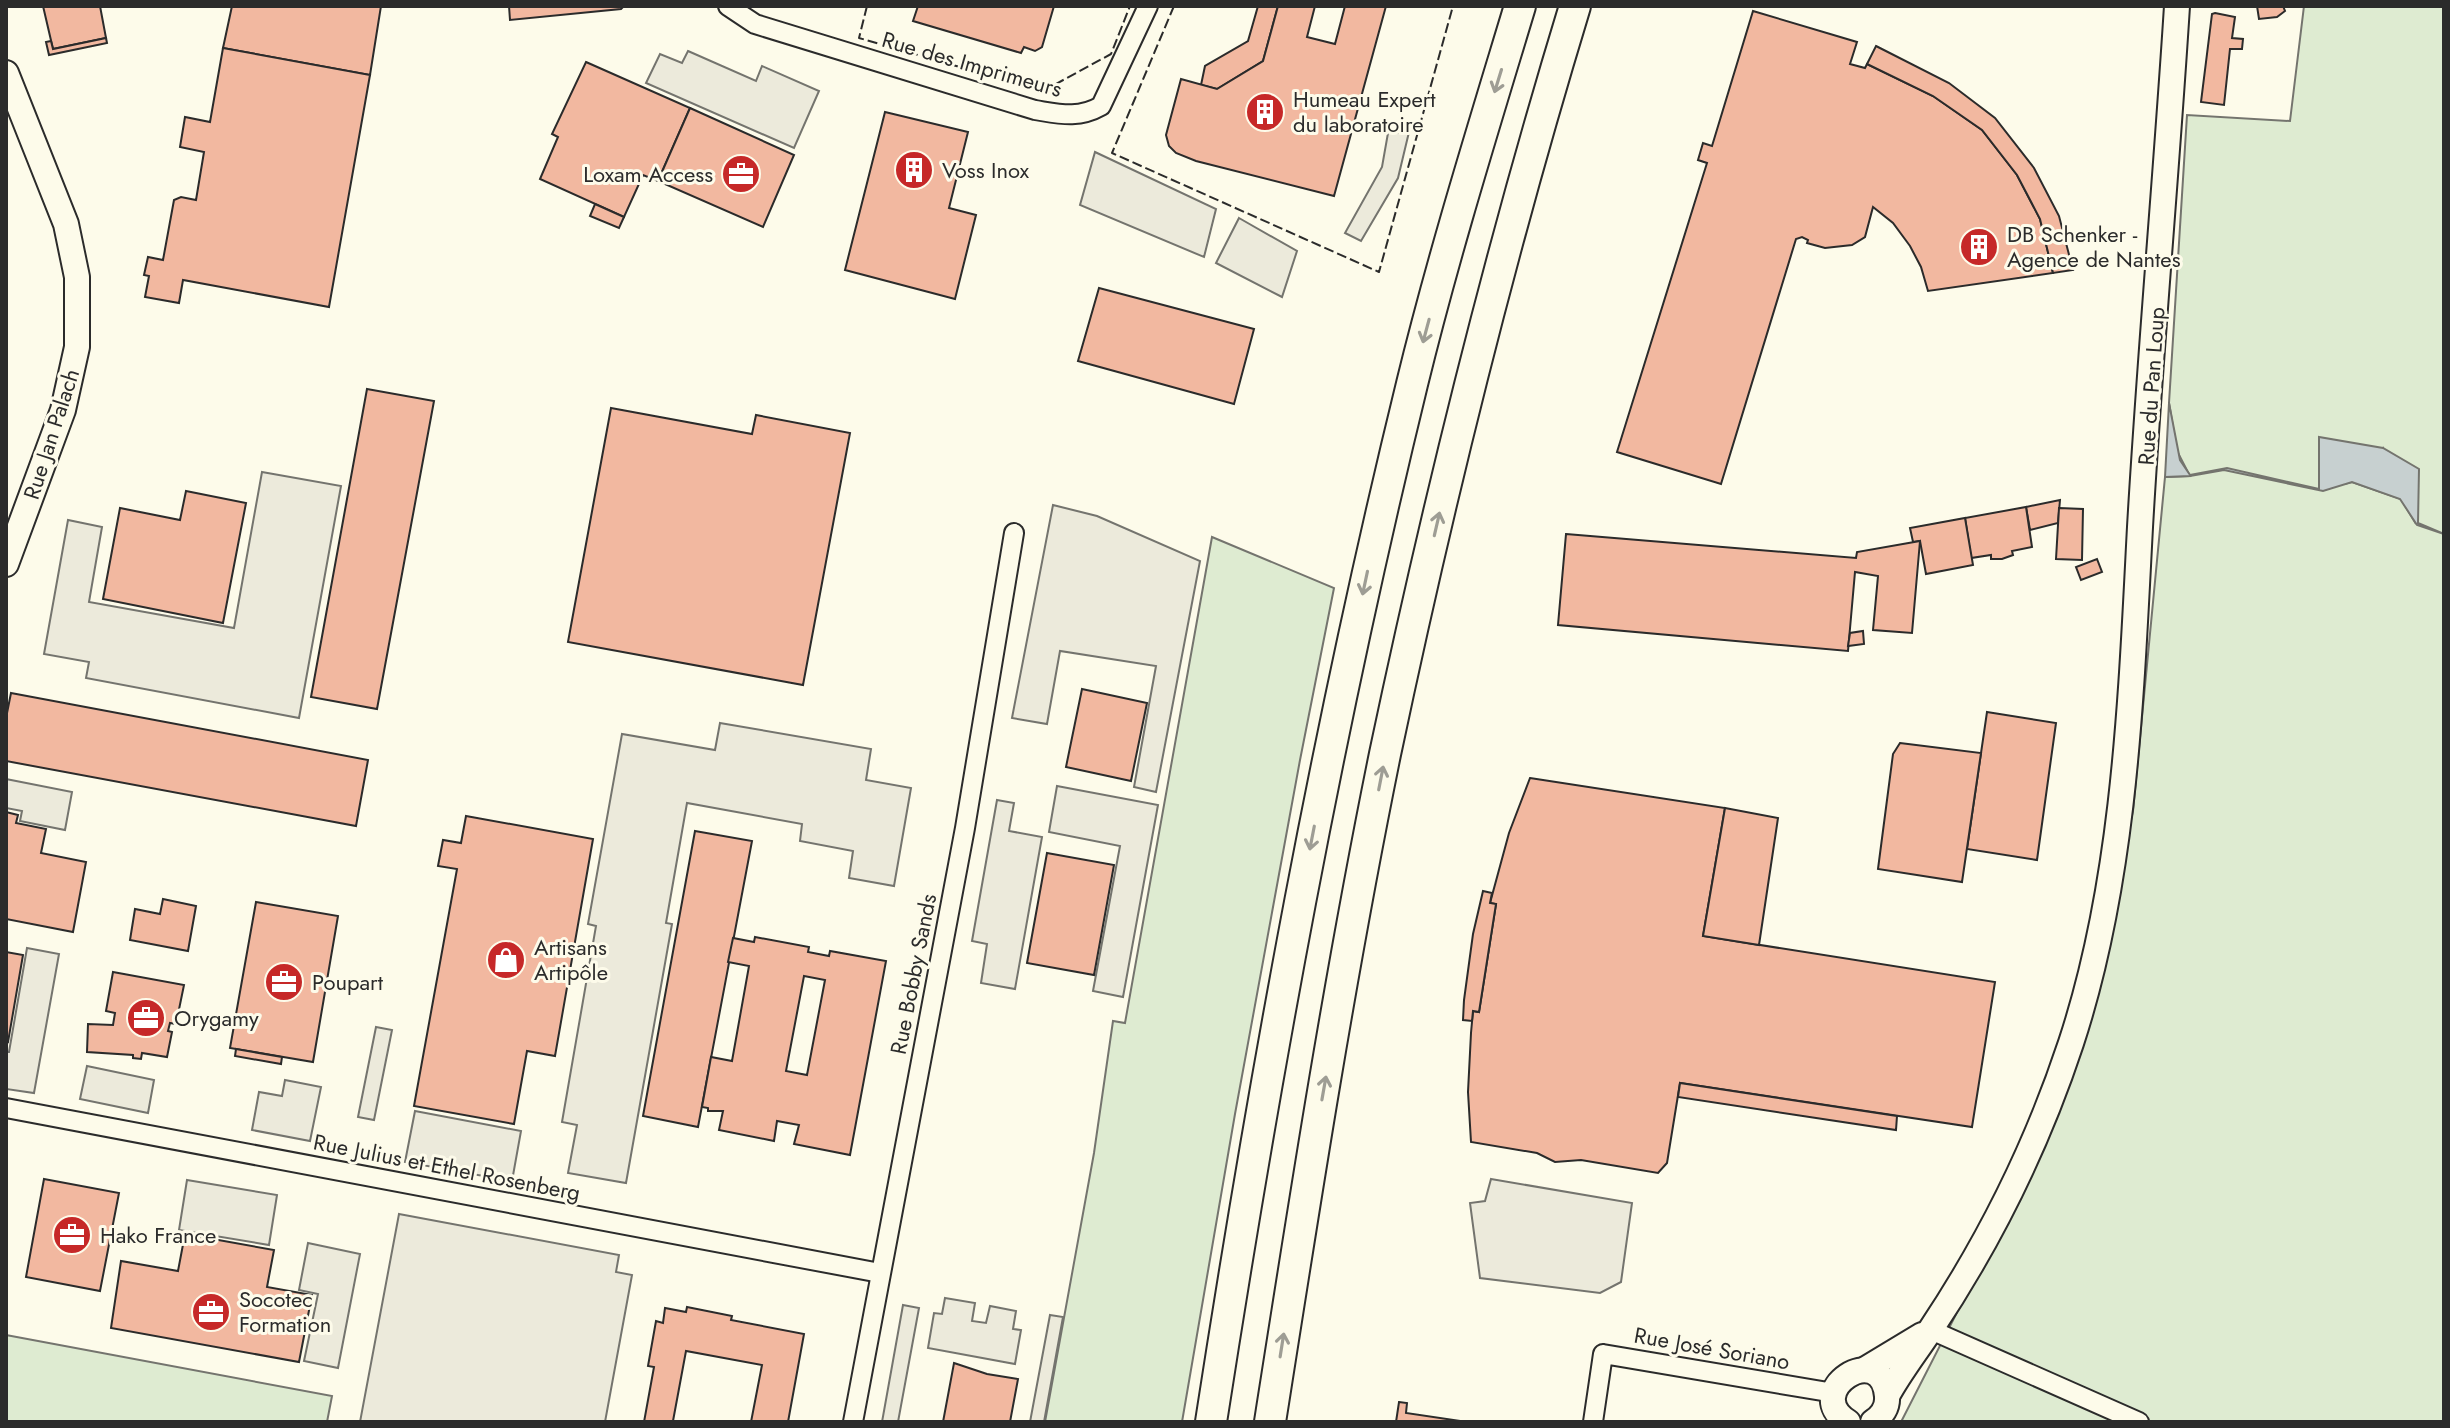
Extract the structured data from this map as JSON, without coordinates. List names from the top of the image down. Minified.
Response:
{"streets":{"street":["Rue des Imprimeurs","Rue du Pan Loup","Rue Jan Palach","Rue Bobby Sands","Rue Julius et Ethel Rosenberg","Rue José Soriano"]},"crossings":[["Rue Bobby Sands","Rue Julius et Ethel Rosenberg"]],"places":{"building":["Humeau Expert du laboratoire","Voss Inox","DB Schenker - Agence de Nantes"],"office":["Loxam Access","Poupart","Orygamy","Hako France","Socotec Formation"],"shop":["Artisans Artipôle"]}}
